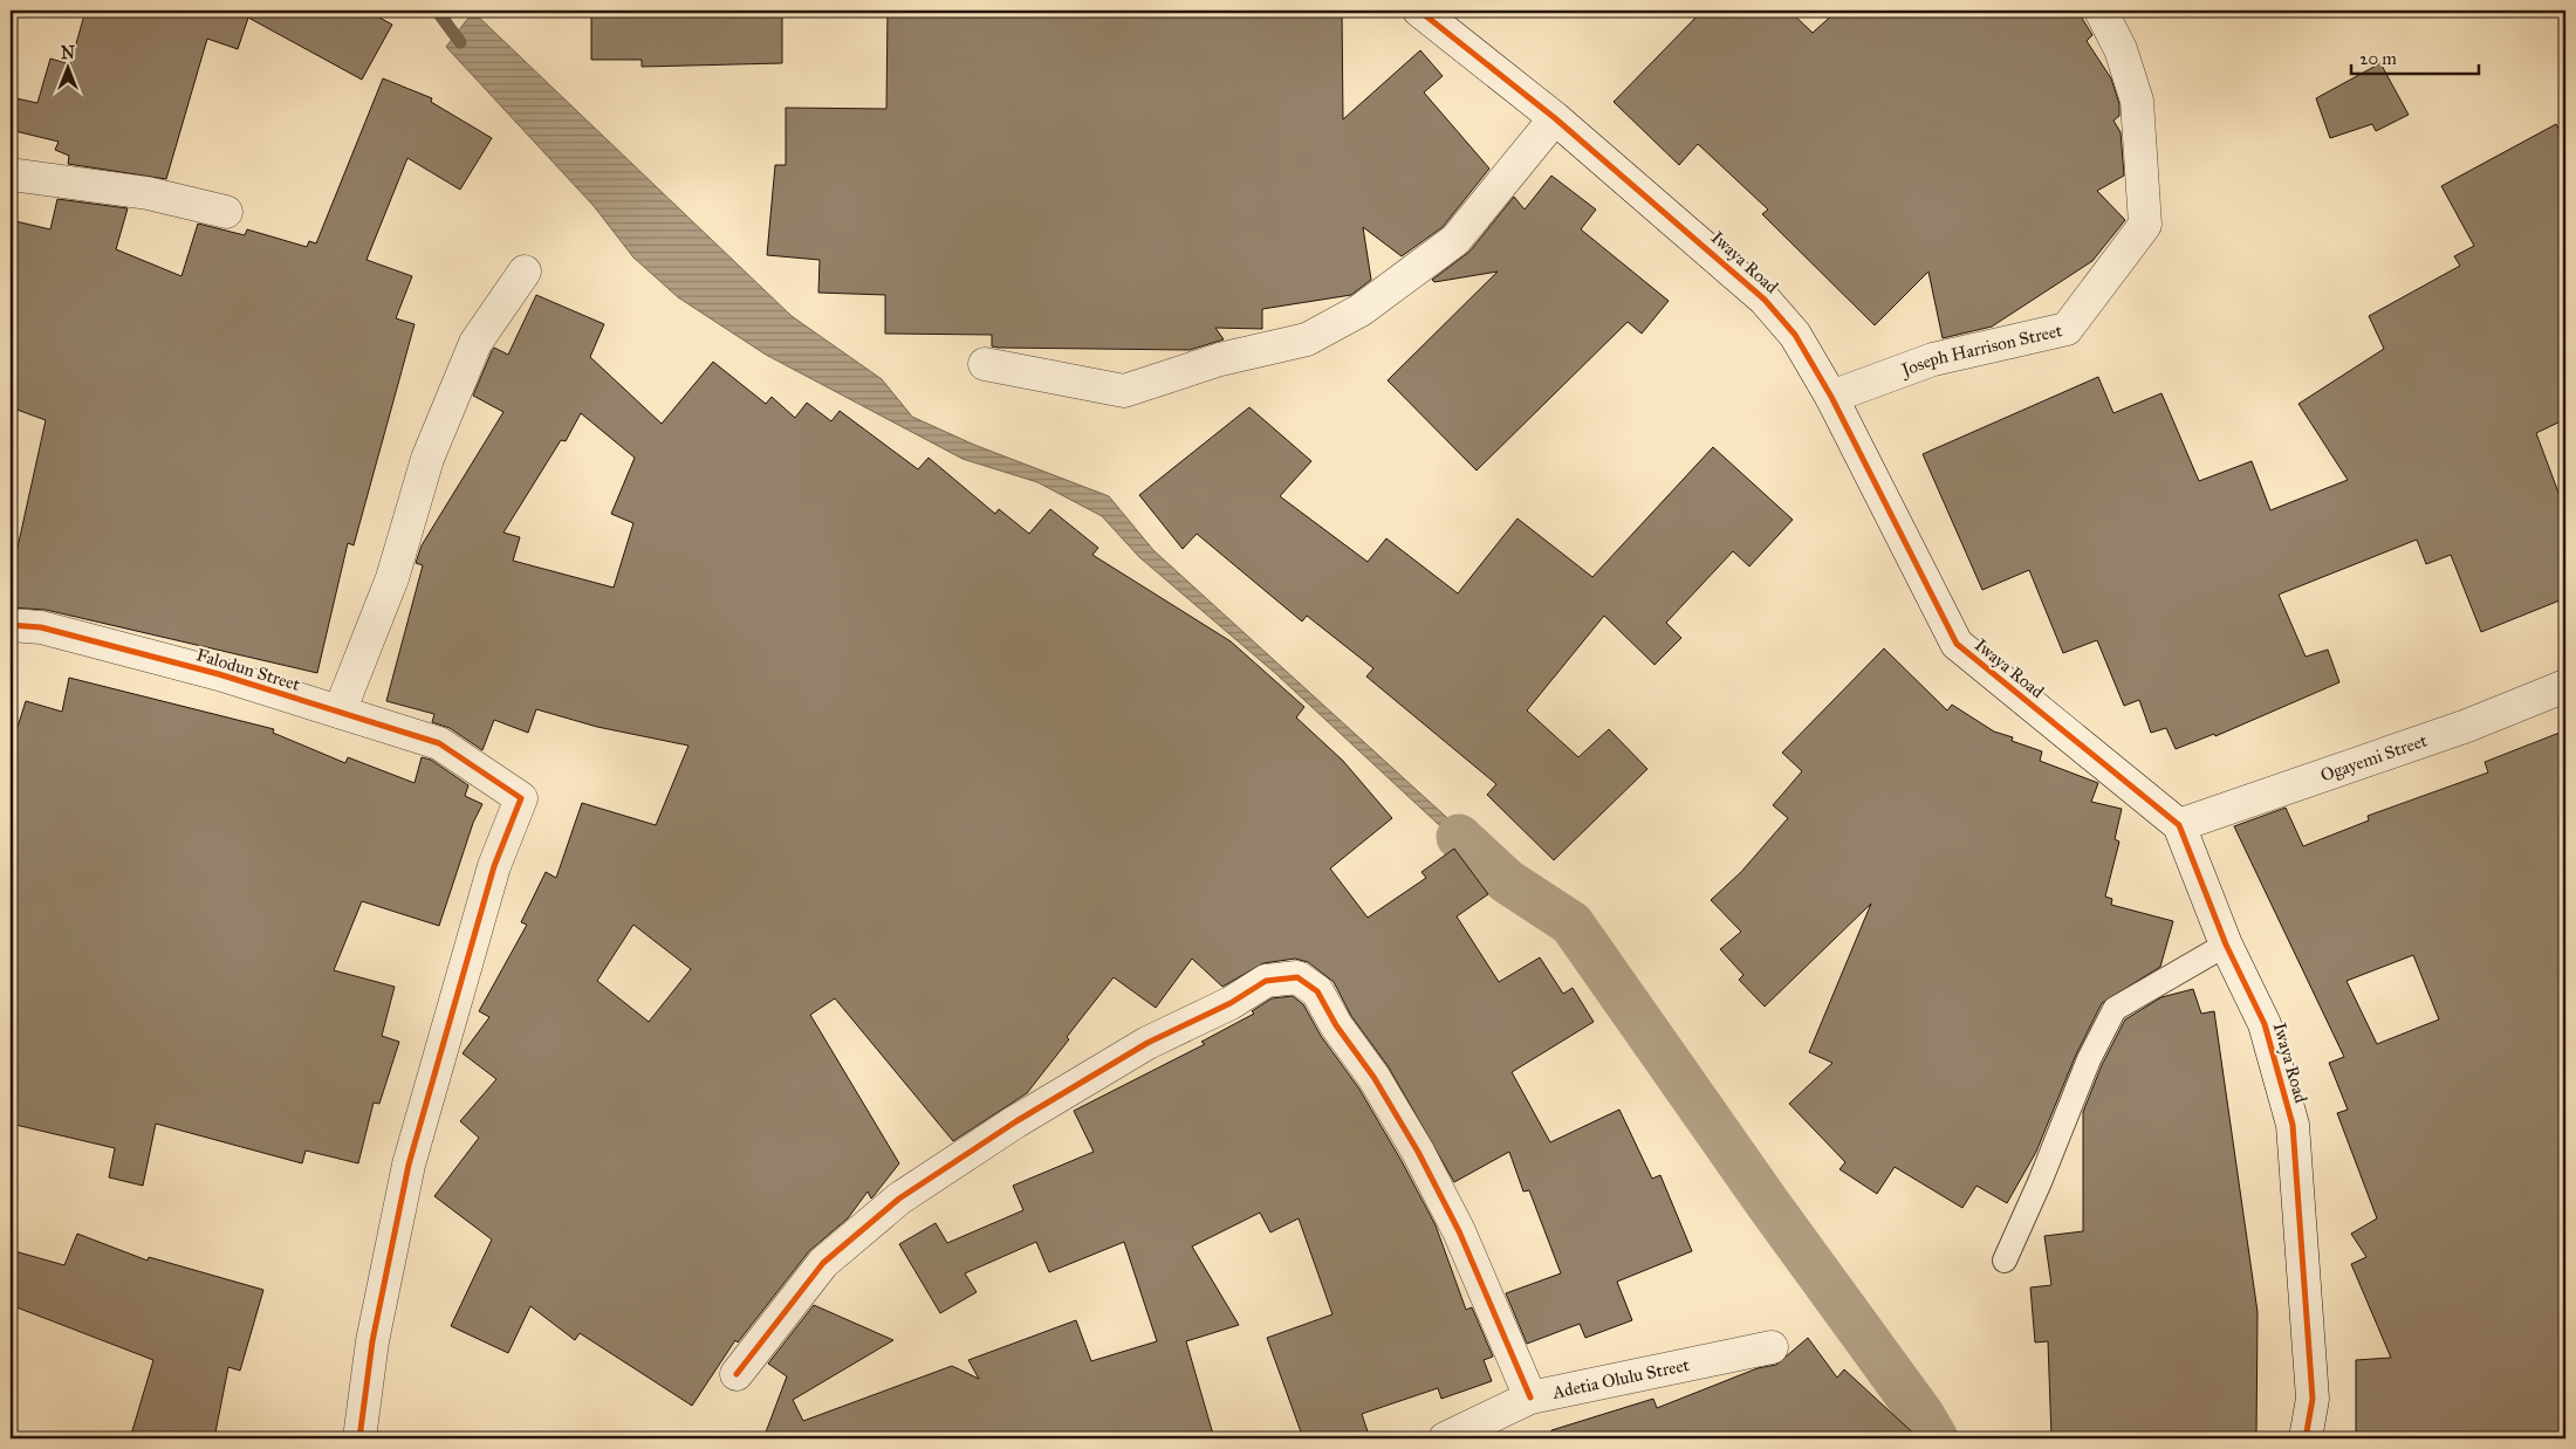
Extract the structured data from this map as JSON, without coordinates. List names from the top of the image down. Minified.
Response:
{"streets":{"street":["Iwaya Road","Joseph Harrison Street","Falodun Street","Ogayemi Street","Adetia Olulu Street"]},"crossings":[["Iwaya Road","Joseph Harrison Street"],["Iwaya Road","Ogayemi Street"]],"scale_bar":"20 m","north":"top"}
